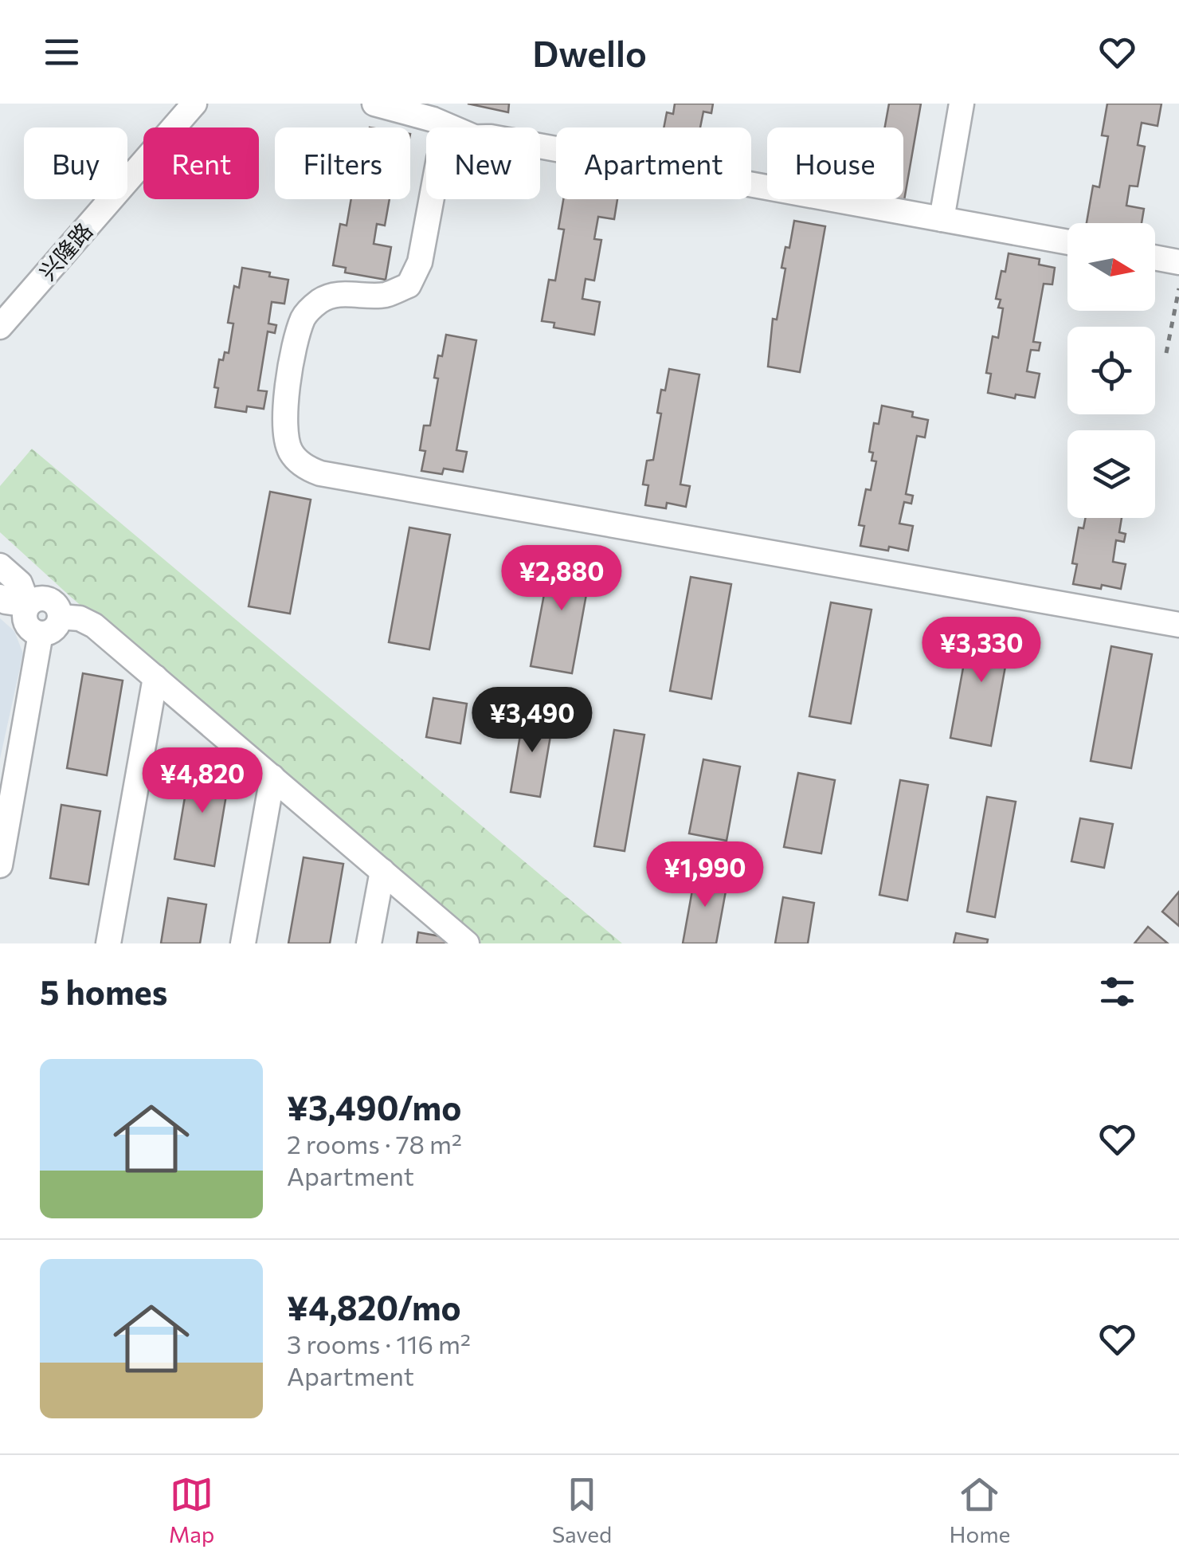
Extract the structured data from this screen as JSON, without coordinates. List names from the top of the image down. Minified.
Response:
{"streets":{"street":["兴隆路"]},"north":"right","page":{"header":"Dwello","chip":["Buy","Rent","Filters","New","Apartment","House"],"price":["¥2,880","¥3,330","¥3,490","¥4,820","¥1,990"],"heading":"5 homes","list":[{"name":"¥3,490/mo","note":"2 rooms · 78 m² · Apartment"},{"name":"¥4,820/mo","note":"3 rooms · 116 m² · Apartment"}],"tabs":["Map","Saved","Home"]}}
